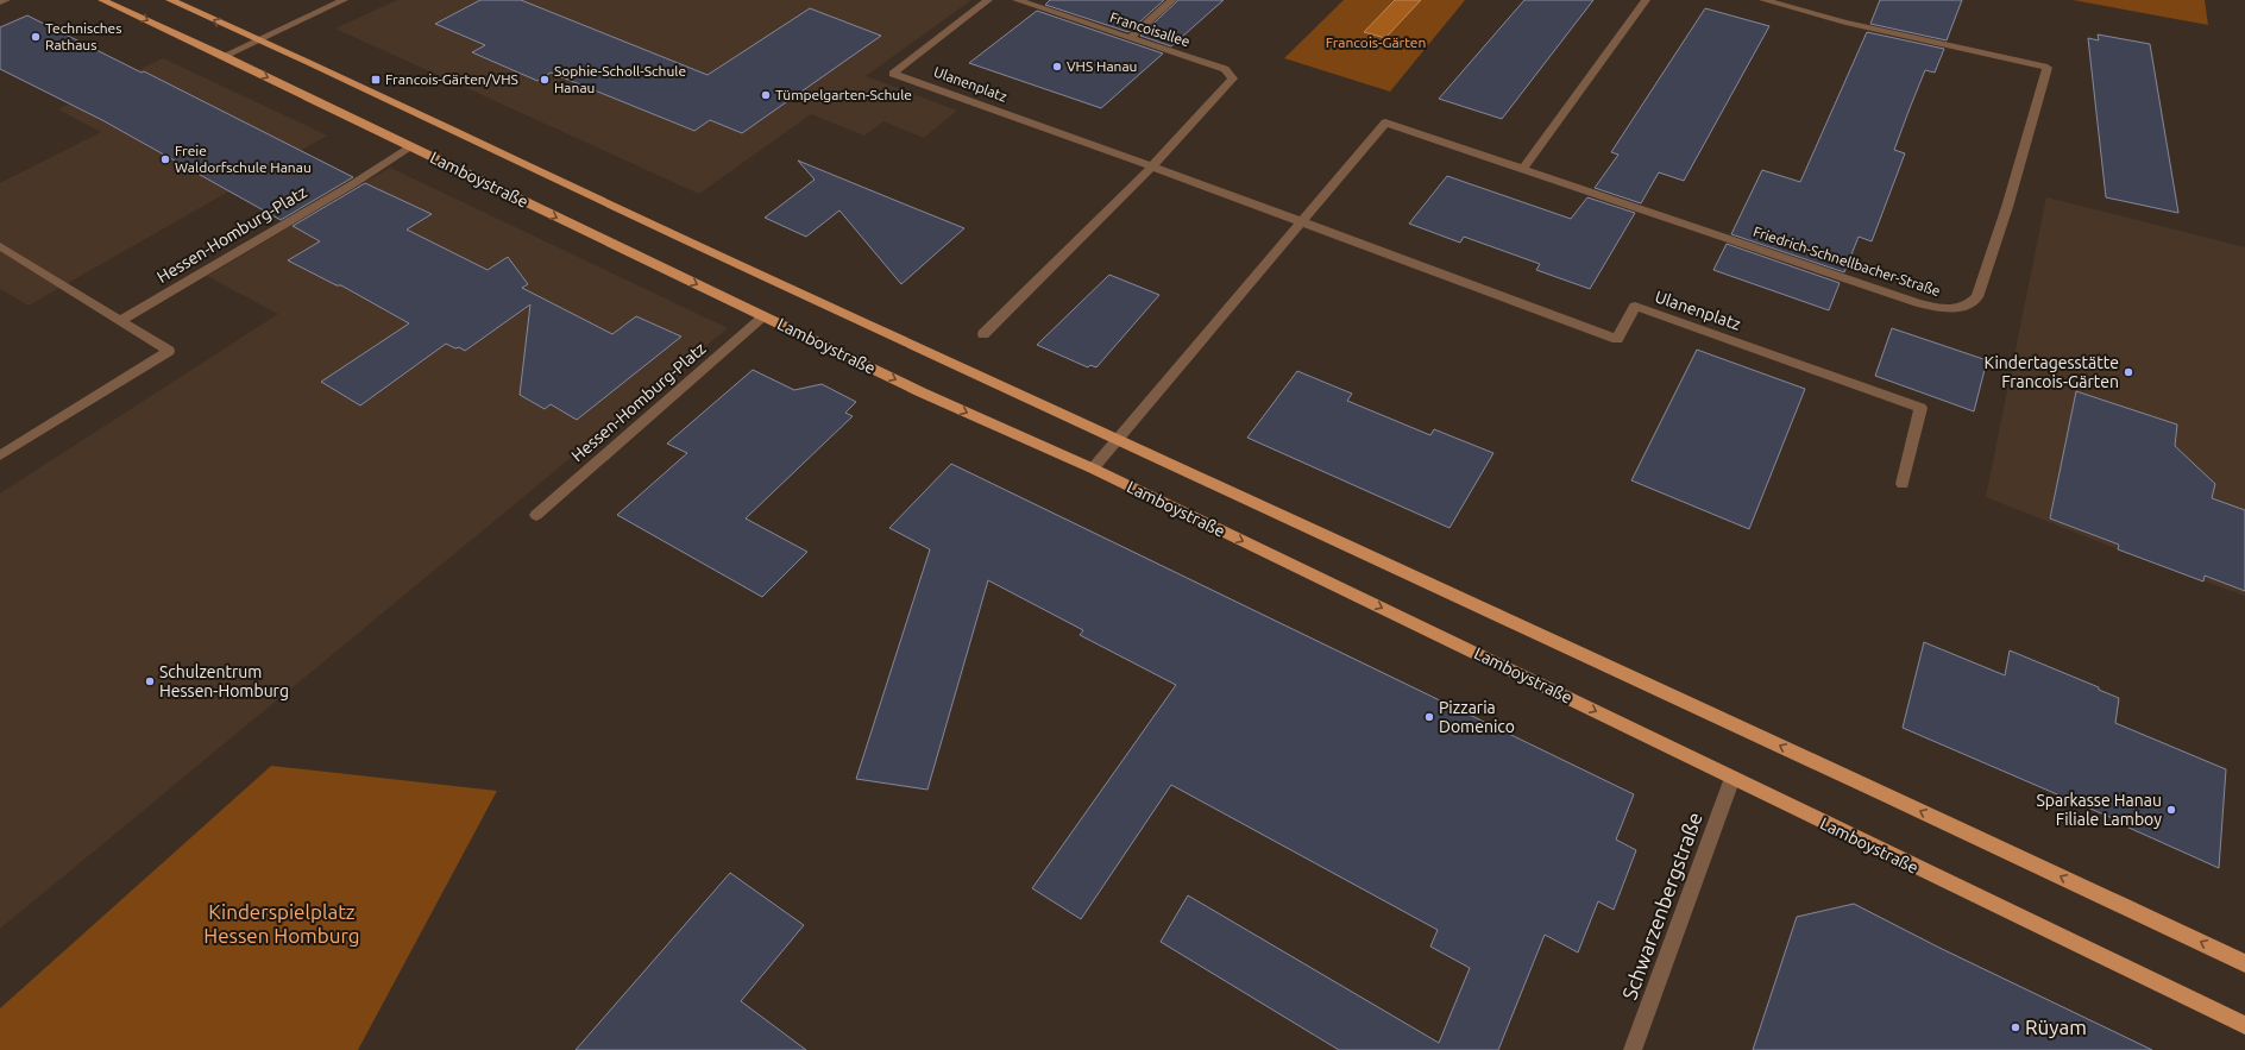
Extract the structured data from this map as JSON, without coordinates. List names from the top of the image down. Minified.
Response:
{"streets":{"main road":["Lamboystraße"],"street":["Francoisallee","Ulanenplatz","Hessen-Homburg-Platz","Friedrich-Schnellbacher-Straße","Schwarzenbergstraße"]},"crossings":[["Francoisallee","Ulanenplatz"],["Ulanenplatz","Friedrich-Schnellbacher-Straße"],["Lamboystraße","Hessen-Homburg-Platz"],["Lamboystraße","Schwarzenbergstraße"]],"parks":["Francois-Gärten","Kinderspielplatz Hessen Homburg"],"places":{"other":["Technisches Rathaus","VHS Hanau","Sophie-Scholl-Schule Hanau","Tümpelgarten-Schule","Freie Waldorfschule Hanau","Kindertagesstätte Francois-Gärten","Schulzentrum Hessen-Homburg","Pizzaria Domenico","Sparkasse Hanau Filiale Lamboy","Rüyam"],"transit":["Francois-Gärten/VHS"]}}
